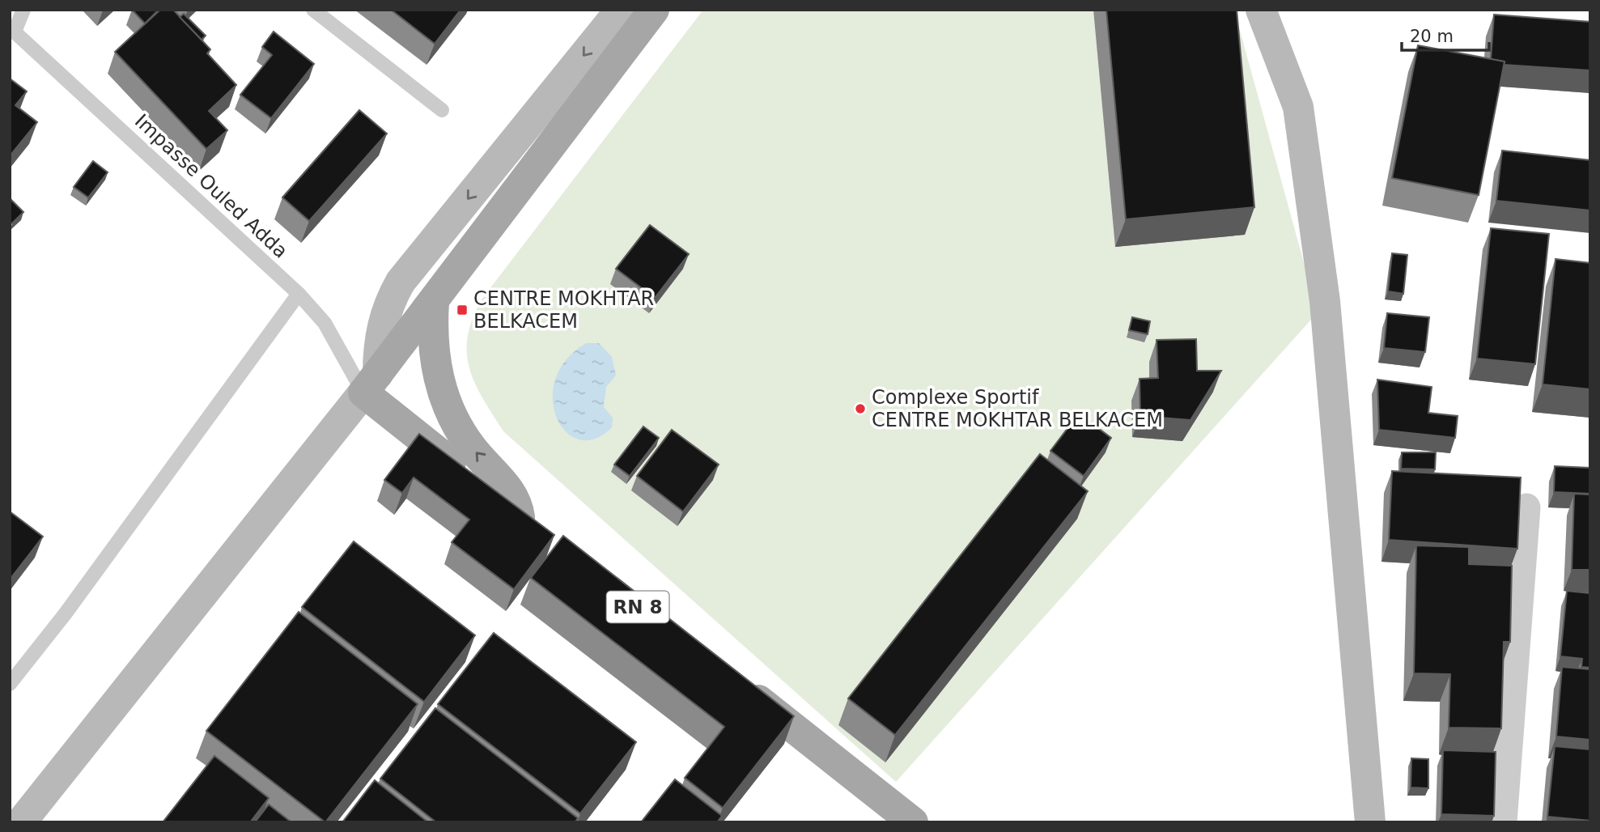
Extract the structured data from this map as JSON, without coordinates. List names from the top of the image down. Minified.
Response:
{"streets":{"lane":["Impasse Ouled Adda"]},"places":{"transit":["CENTRE MOKHTAR BELKACEM"],"other":["Complexe Sportif CENTRE MOKHTAR BELKACEM"]},"scale_bar":"20 m"}
